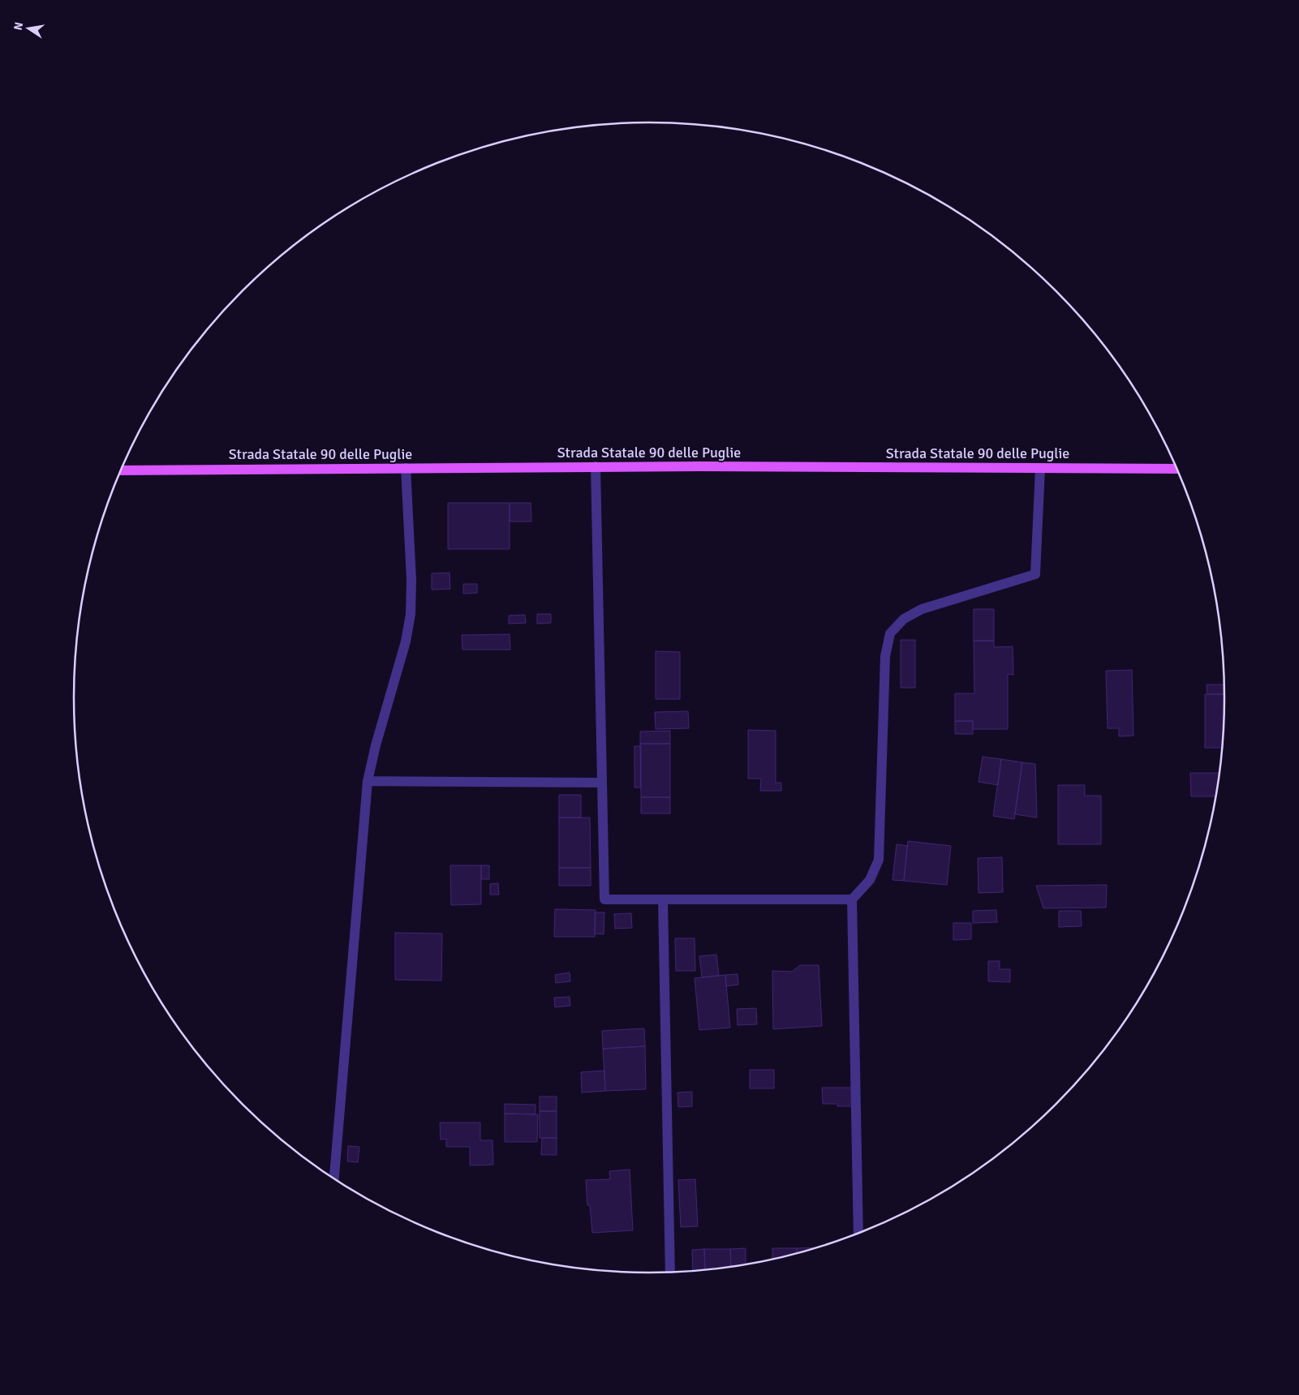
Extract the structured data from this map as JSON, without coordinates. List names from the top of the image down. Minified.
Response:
{"streets":{"main road":["Strada Statale 90 delle Puglie"]},"north":"left"}
